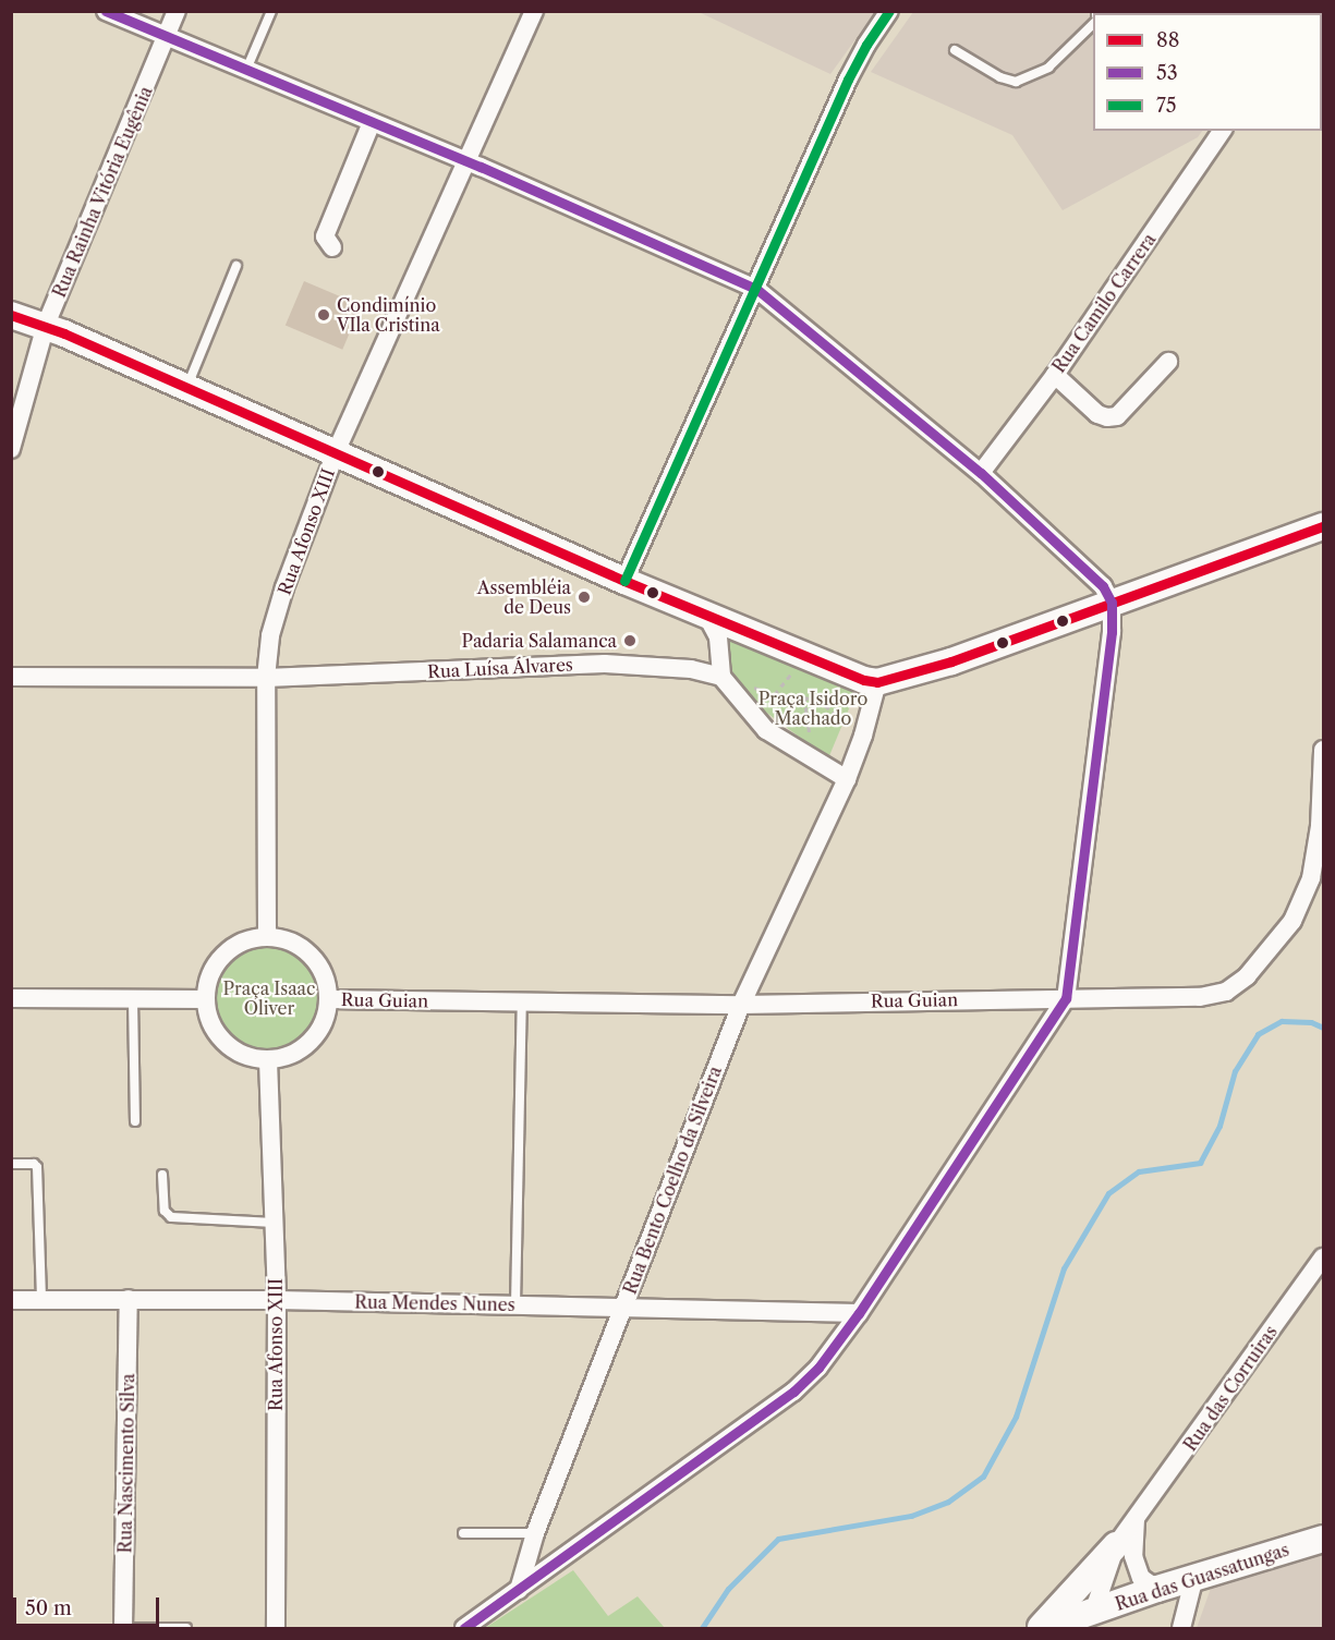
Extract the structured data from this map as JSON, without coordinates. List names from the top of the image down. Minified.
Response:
{"streets":{"street":["Rua Rainha Vitória Eugênia","Rua Camilo Carrera","Rua Afonso XIII","Rua Luísa Álvares","Rua Guian","Rua Bento Coelho da Silveira","Rua Mendes Nunes","Rua das Corruiras","Rua Nascimento Silva","Rua das Guassatungas"]},"crossings":[["Rua Afonso XIII","Rua Luísa Álvares"],["Rua Afonso XIII","Rua Guian"],["Rua Afonso XIII","Rua Mendes Nunes"],["Rua Guian","Rua Bento Coelho da Silveira"],["Rua Bento Coelho da Silveira","Rua Mendes Nunes"],["Rua Mendes Nunes","Rua Nascimento Silva"],["Rua das Corruiras","Rua das Guassatungas"]],"parks":["Praça Isidoro Machado","Praça Isaac Oliver"],"places":["Condimínio VIla Cristina","Assembléia de Deus","Padaria Salamanca"],"lines":["transit line 53","transit line 75","transit line 88"],"legend":["88","53","75"],"scale_bar":"50 m"}
